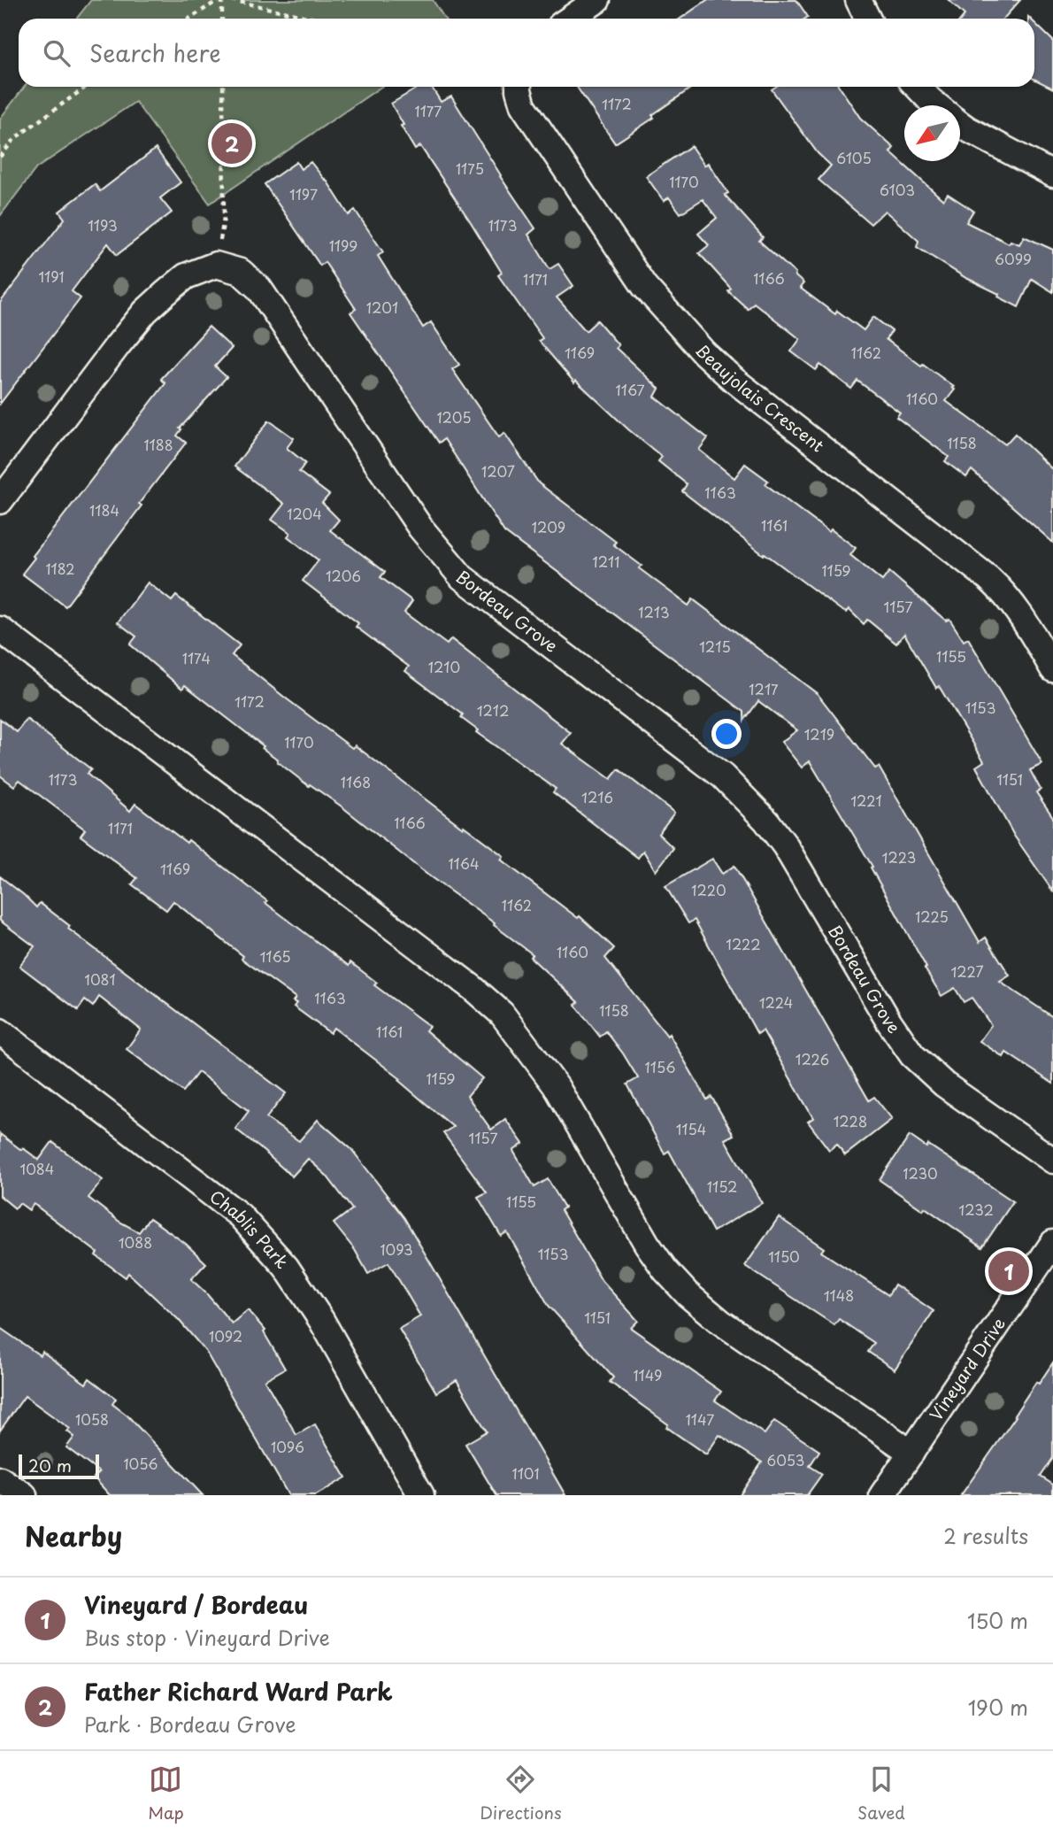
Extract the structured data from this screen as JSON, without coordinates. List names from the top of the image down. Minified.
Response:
{"streets":{"street":["Beaujolais Crescent","Bordeau Grove","Chablis Park","Vineyard Drive"]},"house_numbers":["1172","1177","6105","1175","1170","6103","1197","1193","1173","1199","6099","1191","1166","1171","1201","1169","1162","1167","1160","1205","1158","1188","1207","1163","1184","1204","1161","1209","1211","1182","1159","1206","1157","1213","1215","1155","1174","1210","1217","1172","1153","1212","1219","1170","1173","1151","1168","1216","1221","1166","1171","1223","1164","1169","1220","1162","1225","1222","1160","1165","1227","1081","1163","1224","1158","1161","1226","1156","1159","1228","1154","1157","1084","1230","1152","1155","1232","1088","1093","1153","1150","1148","1151","1092","1149","1058","1147","1096","6053","1056","1101"],"scale_bar":"20 m","north":"bottom left","page":{"search":"Search here","pins":["2","1"],"scale":"20 m","heading":["Nearby","2 results"],"list":[{"mark":"1","name":"Vineyard / Bordeau","note":"Bus stop · Vineyard Drive","value":"150 m"},{"mark":"2","name":"Father Richard Ward Park","note":"Park · Bordeau Grove","value":"190 m"}],"nav":["Map","Directions","Saved"]}}
